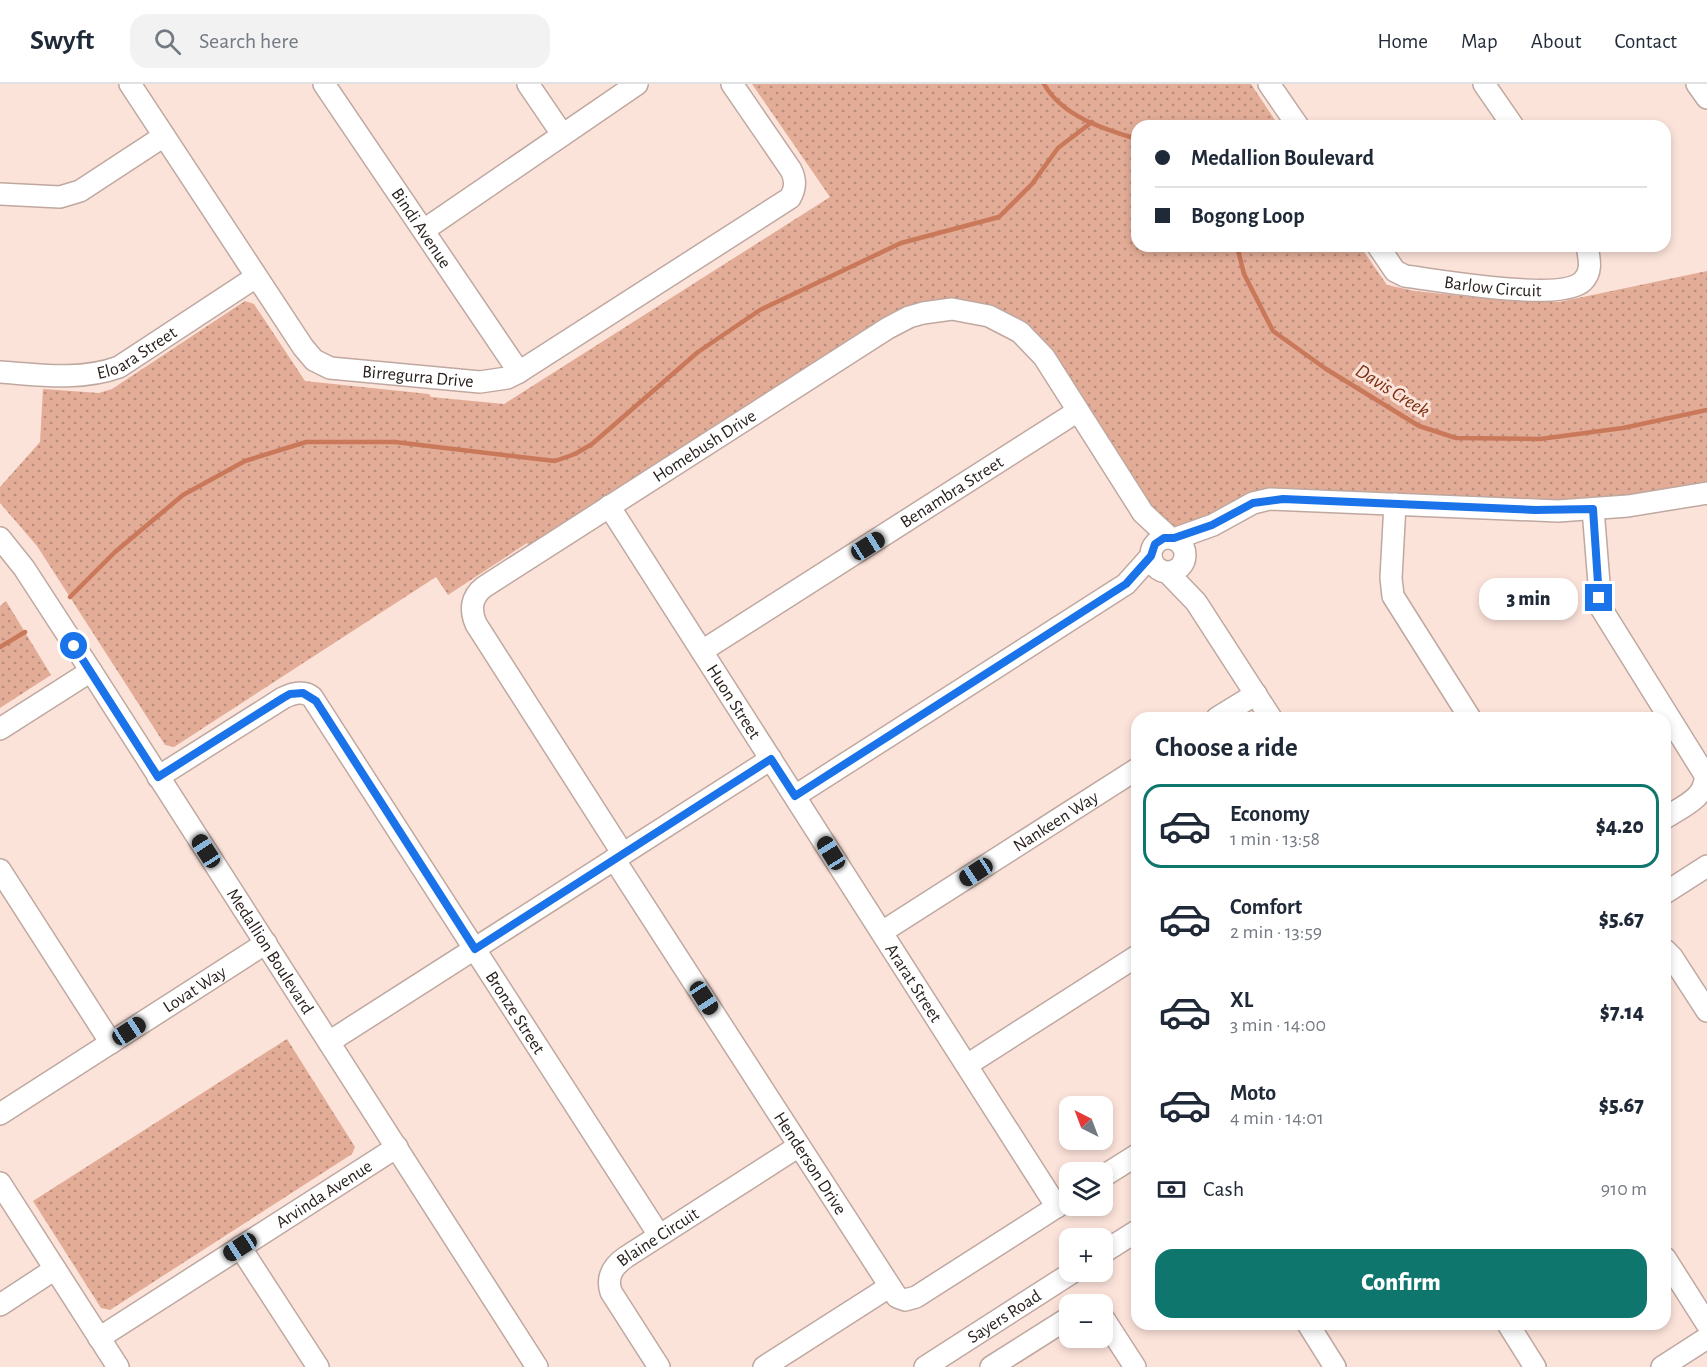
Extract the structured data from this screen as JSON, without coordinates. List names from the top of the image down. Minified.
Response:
{"streets":{"street":["Bindi Avenue","Barlow Circuit","Eloara Street","Birregurra Drive","Homebush Drive","Benambra Street","Huon Street","Nankeen Way","Medallion Boulevard","Ararat Street","Lovat Way","Bronze Street","Henderson Drive","Arvinda Avenue","Blaine Circuit","Sayers Road"]},"crossings":[["Bindi Avenue","Birregurra Drive"],["Eloara Street","Birregurra Drive"],["Homebush Drive","Benambra Street"],["Homebush Drive","Huon Street"],["Homebush Drive","Henderson Drive"],["Benambra Street","Huon Street"],["Huon Street","Medallion Boulevard"],["Huon Street","Ararat Street"],["Huon Street","Bronze Street"],["Huon Street","Henderson Drive"],["Nankeen Way","Ararat Street"],["Medallion Boulevard","Lovat Way"],["Medallion Boulevard","Bronze Street"],["Medallion Boulevard","Arvinda Avenue"],["Bronze Street","Blaine Circuit"],["Henderson Drive","Blaine Circuit"]],"water":["Davis Creek"],"north":"top left","page":{"header":"Swyft","search":"Search here","nav":["Home","Map","About","Contact"],"banner":["Medallion Boulevard","Bogong Loop"],"bubble":"3 min","heading":"Choose a ride","list":[{"name":"Economy","note":"1 min · 13:58","value":"$4.20"},{"name":"Comfort","note":"2 min · 13:59","value":"$5.67"},{"name":"XL","note":"3 min · 14:00","value":"$7.14"},{"name":"Moto","note":"4 min · 14:01","value":"$5.67"}],"map_buttons":["+","−"],"pay":["Cash","910 m"],"buttons":"Confirm"}}
